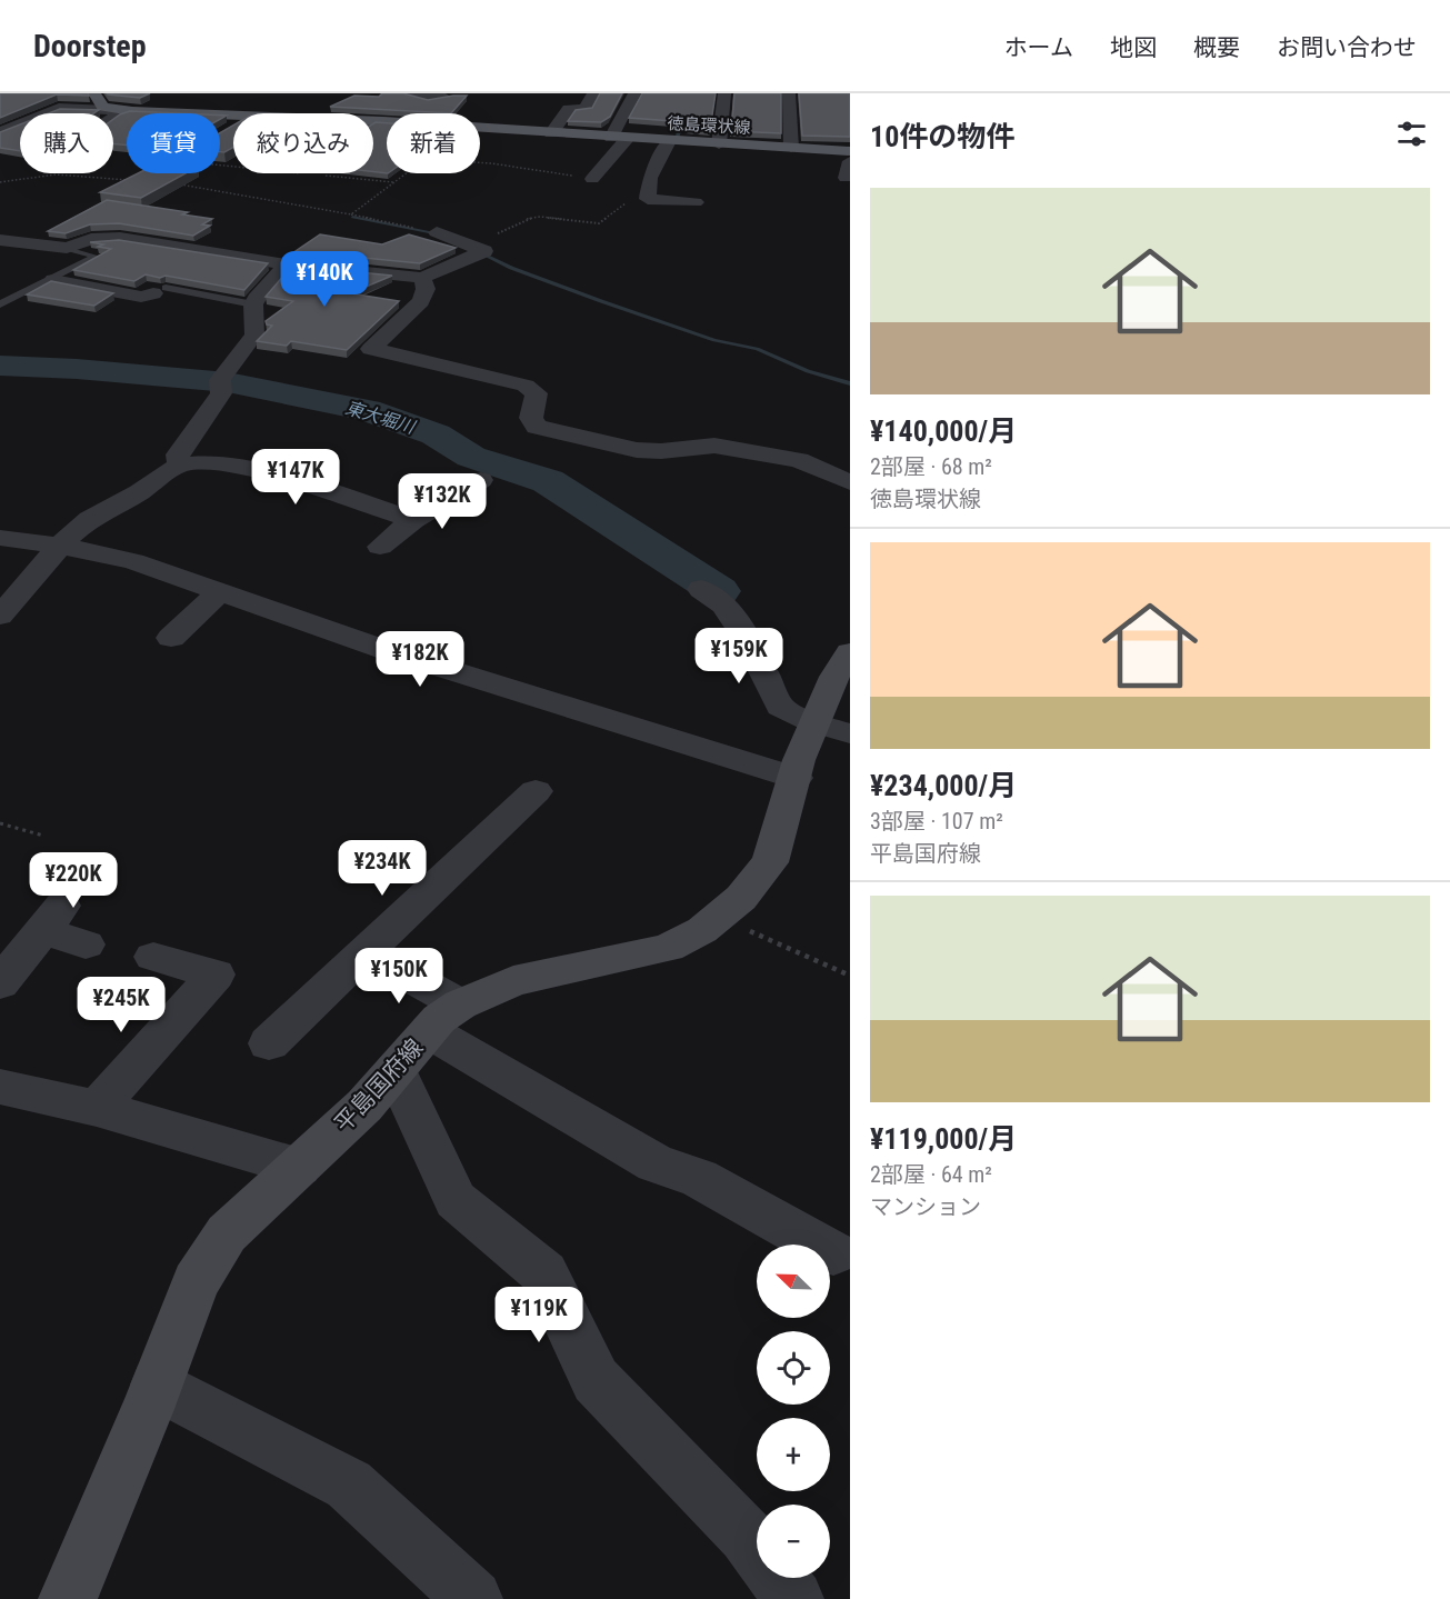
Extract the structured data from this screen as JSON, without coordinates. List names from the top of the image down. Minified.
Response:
{"streets":{"main road":["徳島環状線","平島国府線"]},"water":["東大堀川"],"north":"top left","page":{"header":"Doorstep","nav":["ホーム","地図","概要","お問い合わせ"],"heading":"10件の物件","chip":["購入","賃貸","絞り込み","新着"],"list":[{"name":"¥140,000/月","note":"2部屋 · 68 m² · 徳島環状線"},{"name":"¥234,000/月","note":"3部屋 · 107 m² · 平島国府線"},{"name":"¥119,000/月","note":"2部屋 · 64 m² · マンション"}],"price":["¥140K","¥147K","¥132K","¥159K","¥182K","¥234K","¥220K","¥150K","¥245K","¥119K"],"map_buttons":["+","−"]}}
